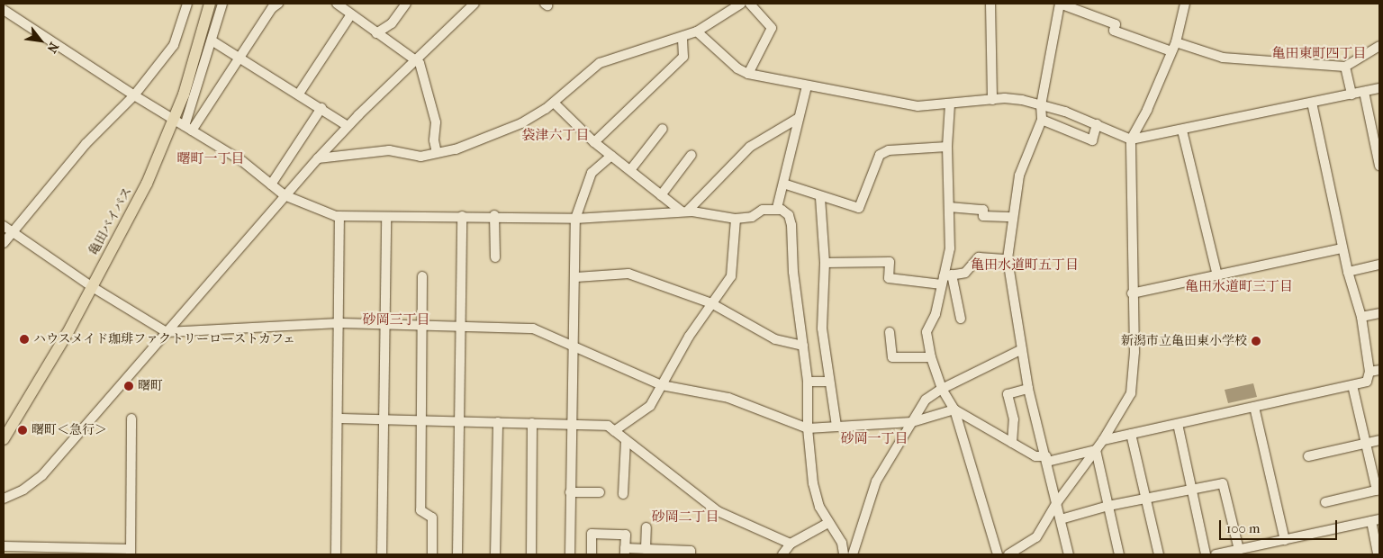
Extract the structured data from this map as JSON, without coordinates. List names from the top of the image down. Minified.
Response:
{"streets":{"main road":["亀田バイパス"]},"districts":["亀田東町四丁目","袋津六丁目","曙町一丁目","亀田水道町五丁目","亀田水道町三丁目","砂岡三丁目","砂岡一丁目","砂岡二丁目"],"places":["ハウスメイド珈琲ファクトリーローストカフェ","新潟市立亀田東小学校","曙町","曙町＜急行＞"],"scale_bar":"100 m","north":"bottom right"}
